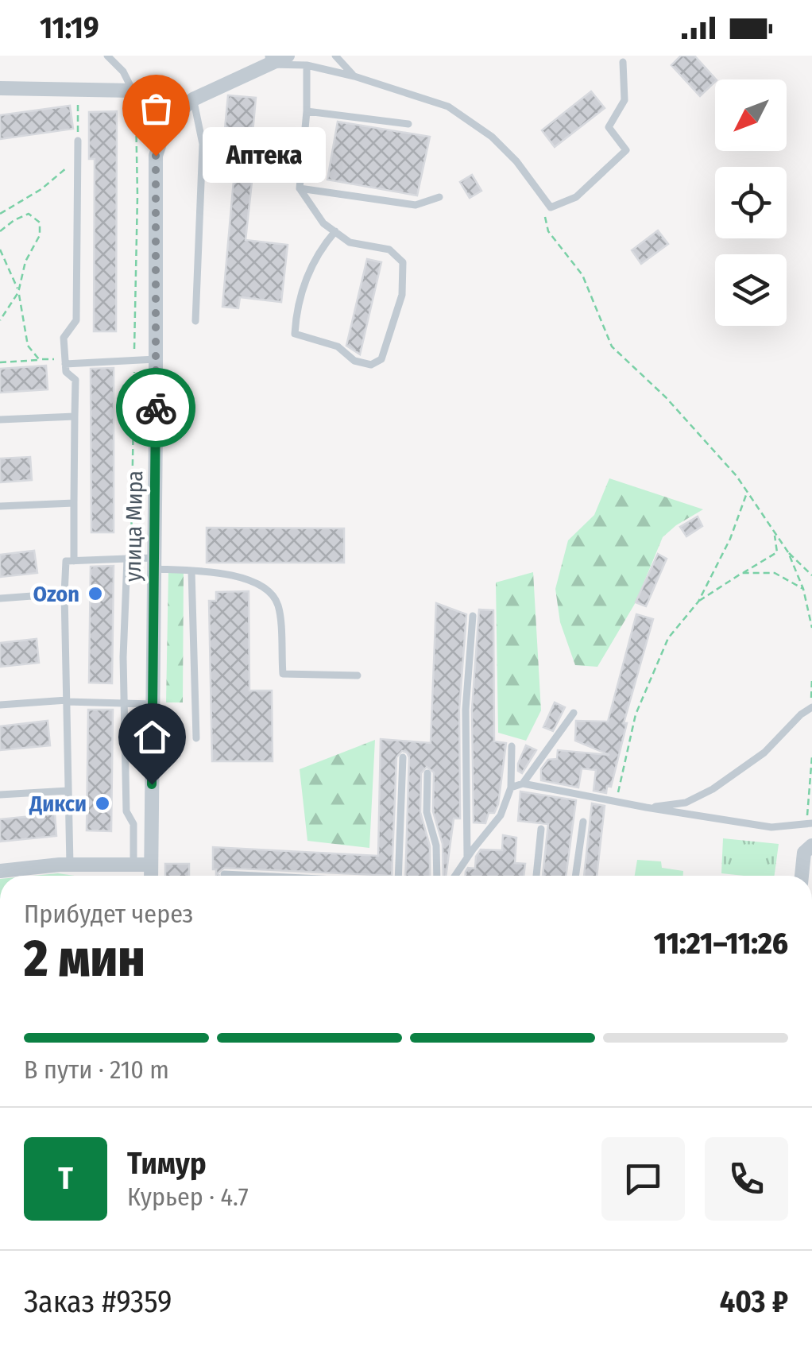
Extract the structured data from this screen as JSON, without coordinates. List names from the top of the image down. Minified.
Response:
{"streets":{"street":["улица Мира"]},"places":["Аптека","Ozon","Дикси"],"north":"bottom left","page":{"status":"11:19","bubble":"Аптека","heading":["2 мин","Прибудет через","11:21–11:26"],"panel":["Тимур","Курьер · 4.7","Заказ #9359","403 ₽"],"bar":"В пути · 210 m","round":"Т"}}
